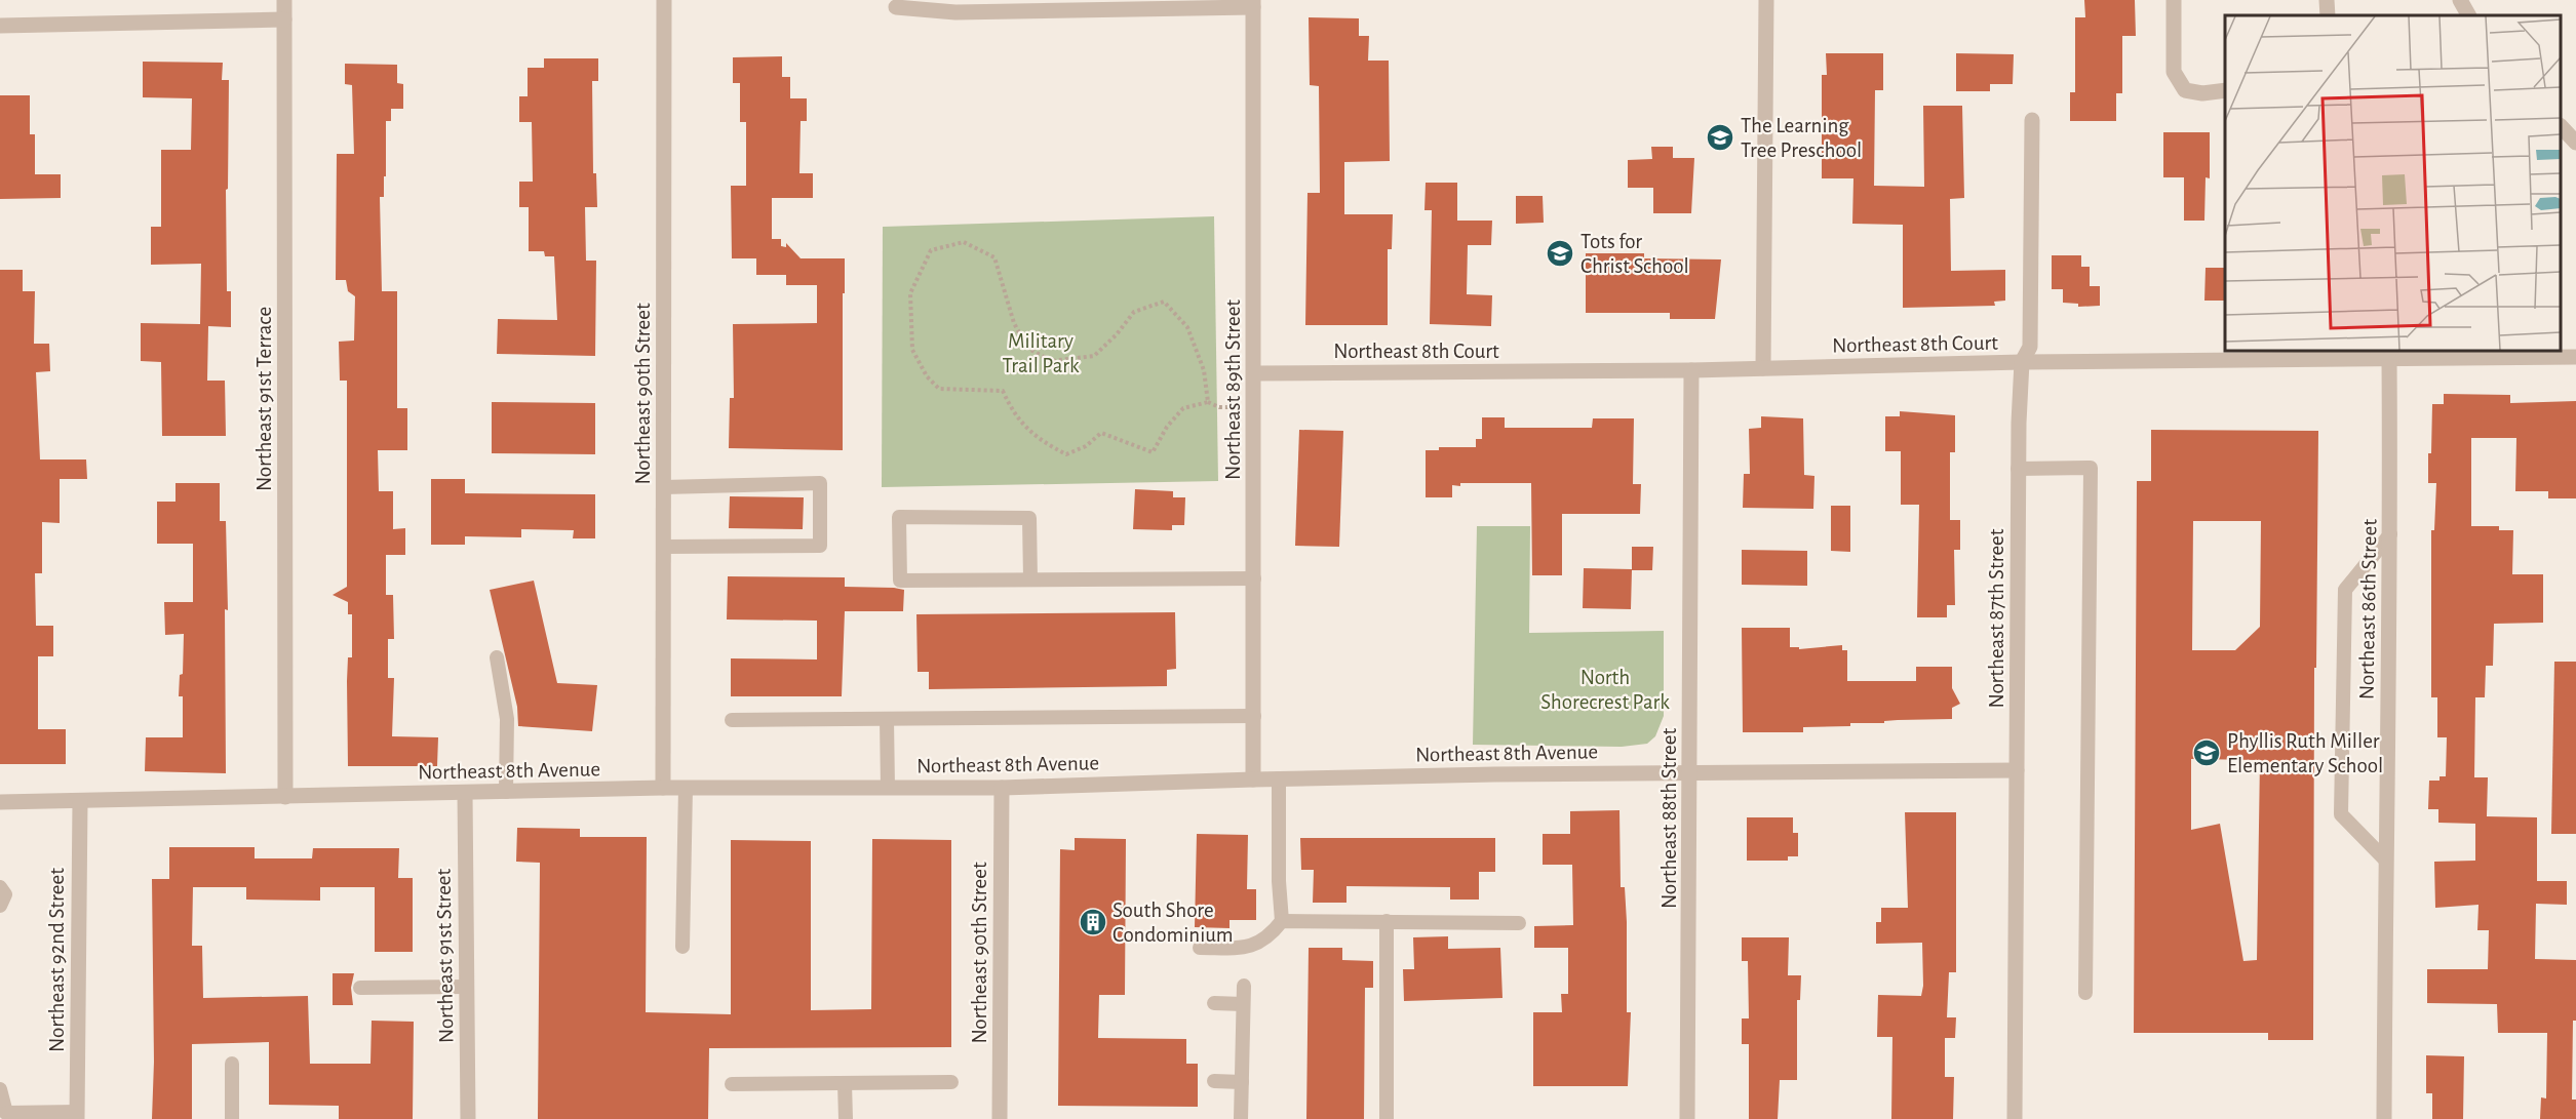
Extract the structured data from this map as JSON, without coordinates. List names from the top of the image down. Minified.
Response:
{"streets":{"street":["Northeast 8th Court","Northeast 89th Street","Northeast 90th Street","Northeast 91st Terrace","Northeast 86th Street","Northeast 87th Street","Northeast 8th Avenue","Northeast 88th Street","Northeast 91st Street","Northeast 92nd Street"]},"crossings":[["Northeast 8th Court","Northeast 89th Street"],["Northeast 8th Court","Northeast 86th Street"],["Northeast 8th Court","Northeast 87th Street"],["Northeast 8th Court","Northeast 88th Street"],["Northeast 89th Street","Northeast 8th Avenue"],["Northeast 90th Street","Northeast 8th Avenue"],["Northeast 91st Terrace","Northeast 8th Avenue"],["Northeast 87th Street","Northeast 8th Avenue"],["Northeast 8th Avenue","Northeast 88th Street"],["Northeast 8th Avenue","Northeast 91st Street"],["Northeast 8th Avenue","Northeast 92nd Street"]],"parks":["Military Trail Park","North Shorecrest Park"],"places":{"school or university":["The Learning Tree Preschool","Tots for Christ School","Phyllis Ruth Miller Elementary School"],"building":["South Shore Condominium"]}}
